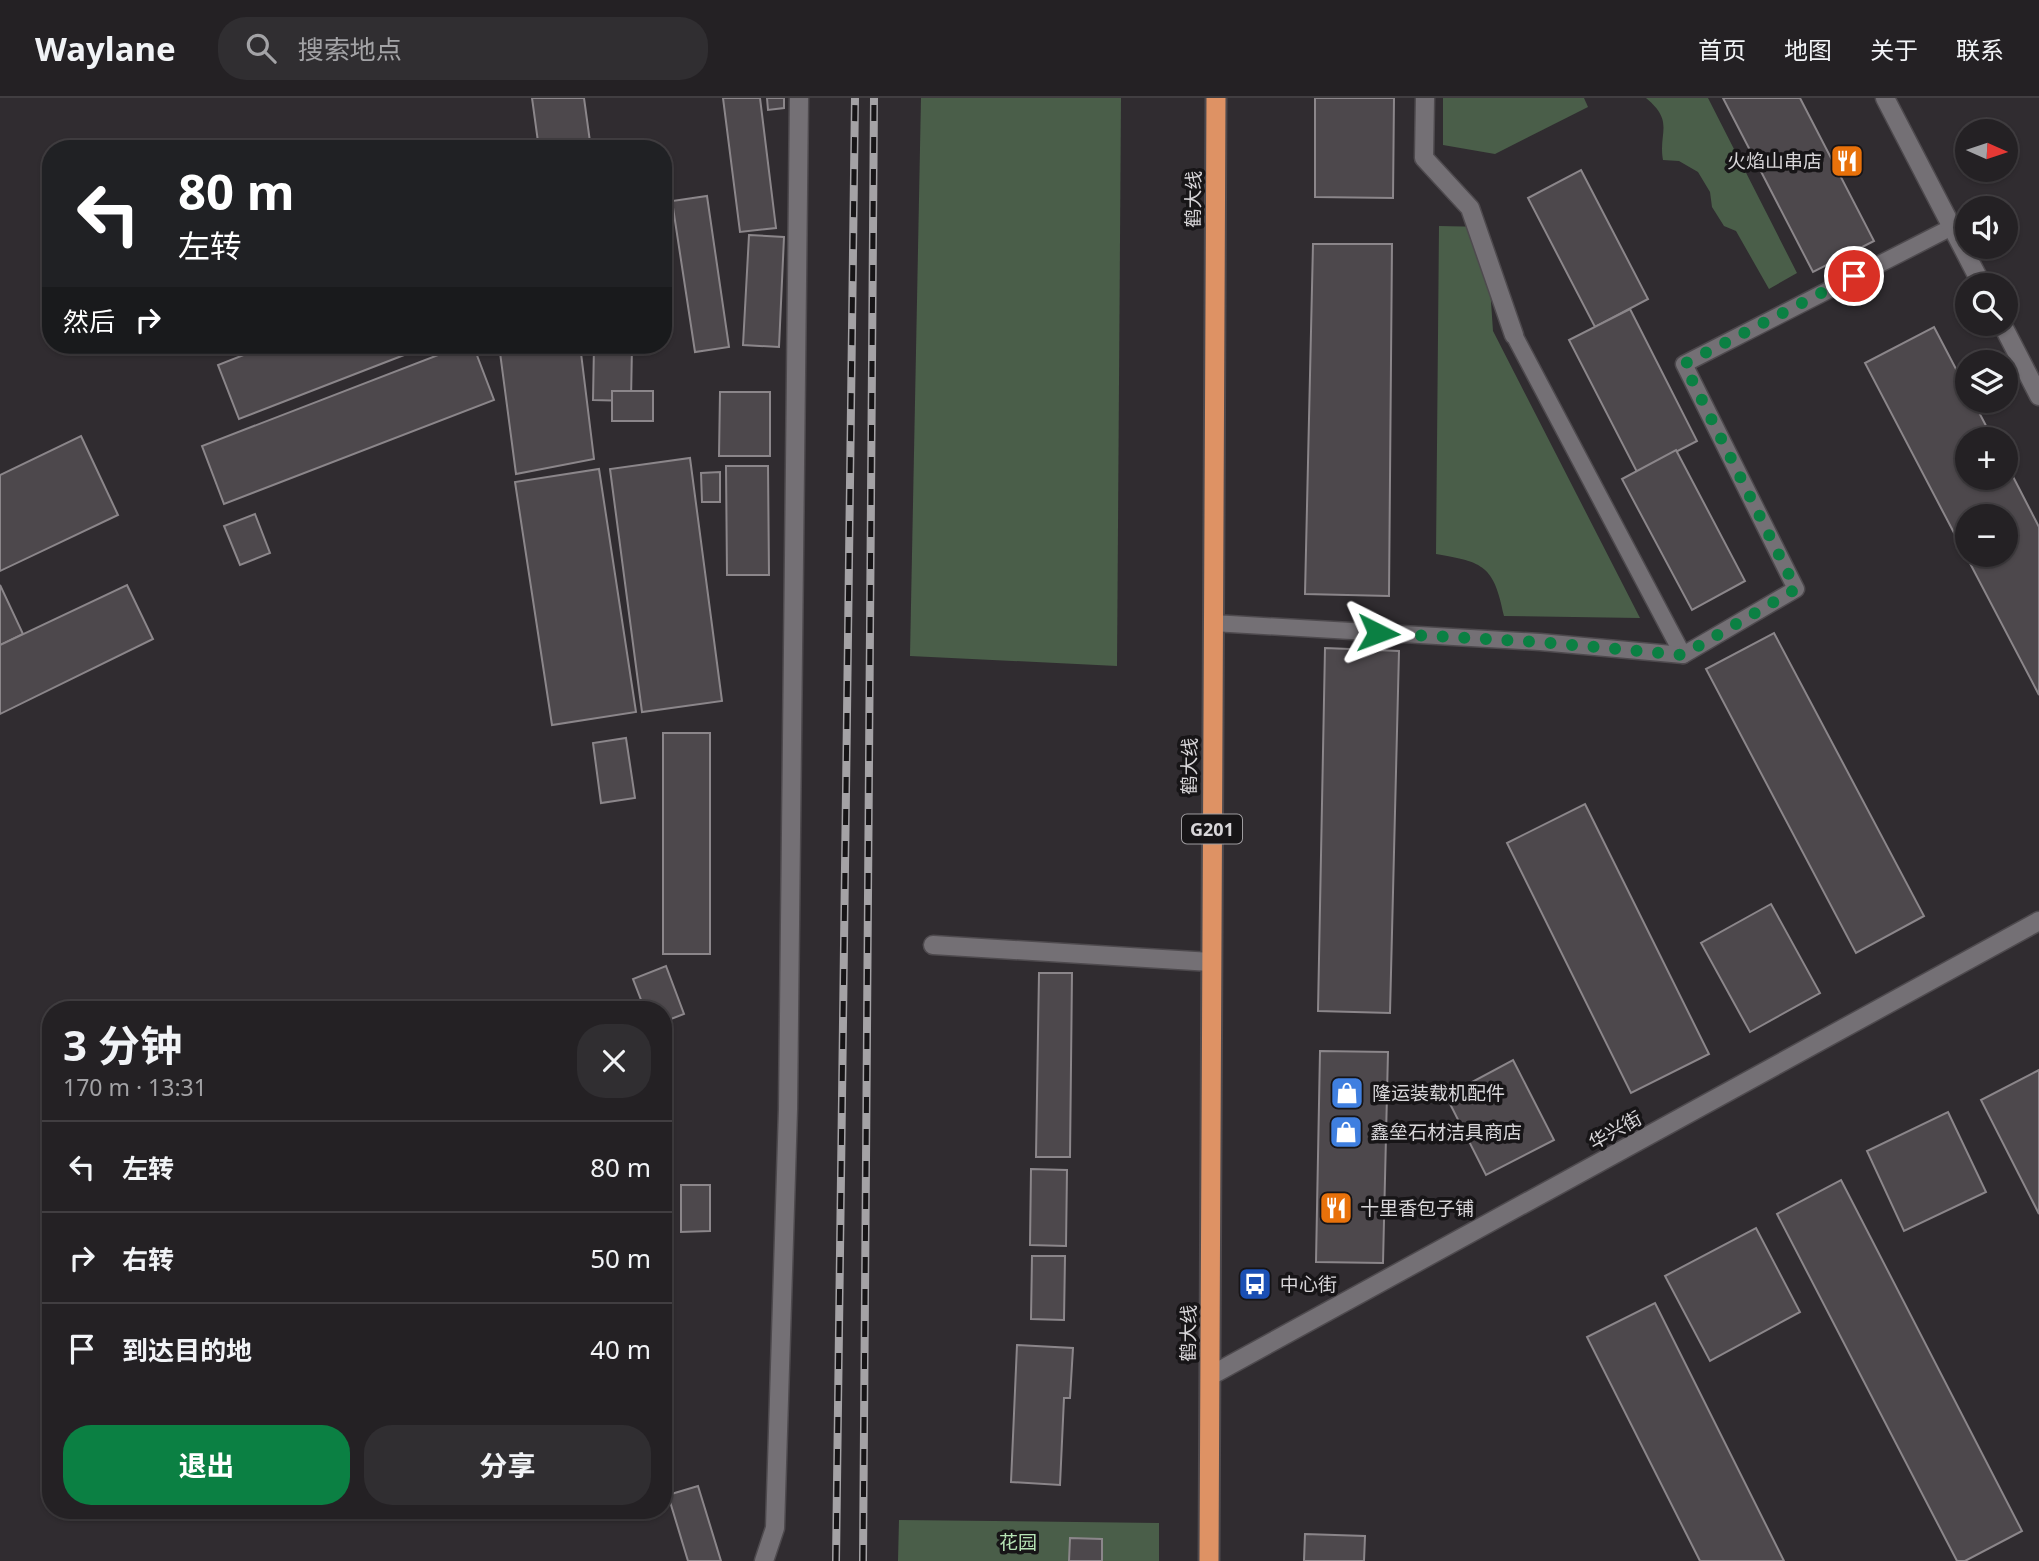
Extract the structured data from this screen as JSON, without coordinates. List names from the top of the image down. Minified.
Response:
{"streets":{"highway":["鹤大线","G201"],"street":["华兴街"]},"crossings":[["鹤大线","华兴街"]],"parks":["花园"],"places":{"restaurant":["火焰山串店","十里香包子铺"],"shop":["隆运装载机配件","鑫垒石材洁具商店"],"bus stop":["中心街"]},"north":"right","page":{"header":"Waylane","search":"搜索地点","nav":["首页","地图","关于","联系"],"map_buttons":["+","−"],"turn":["80 m","左转"],"then":"然后","heading":["3 分钟","170 m · 13:31"],"list":[{"name":"左转","value":"80 m"},{"name":"右转","value":"50 m"},{"name":"到达目的地","value":"40 m"}],"buttons":["退出","分享"]}}
